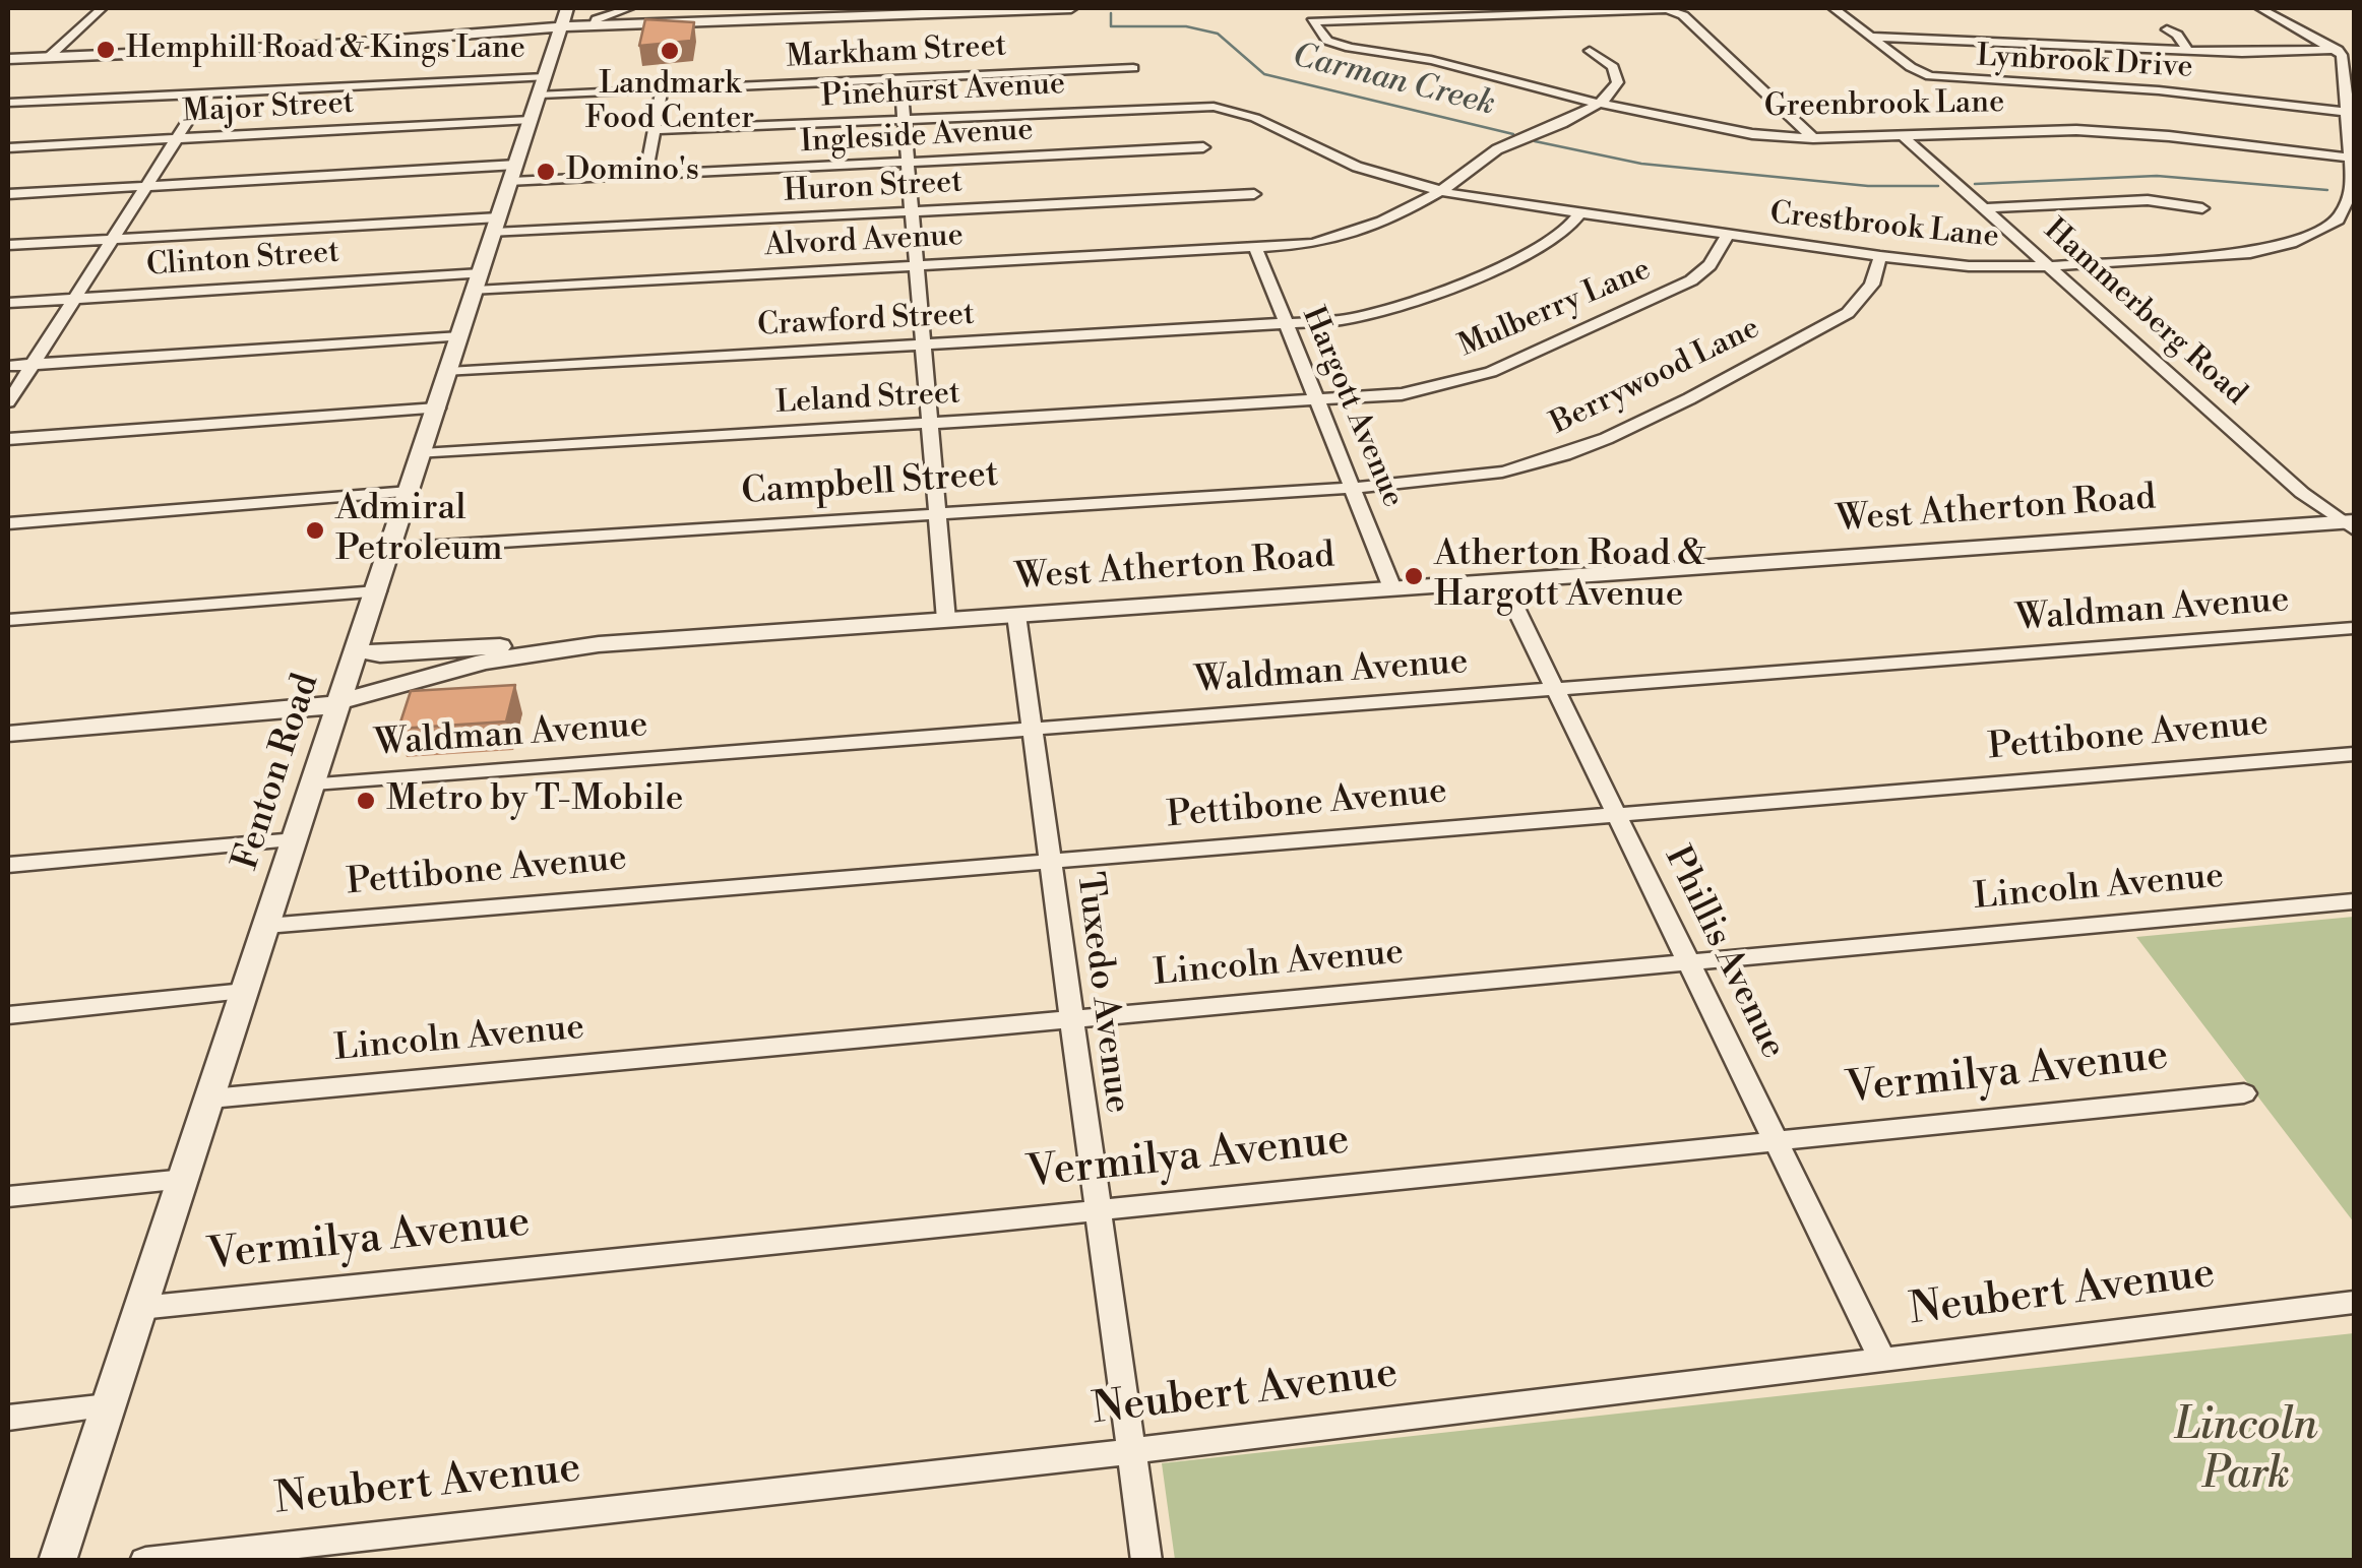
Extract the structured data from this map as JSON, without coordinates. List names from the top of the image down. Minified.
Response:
{"streets":{"street":["Markham Street","Lynbrook Drive","Pinehurst Avenue","Greenbrook Lane","Major Street","Ingleside Avenue","Huron Street","Crestbrook Lane","Alvord Avenue","Clinton Street","Mulberry Lane","Hammerberg Road","Crawford Street","Berrywood Lane","Leland Street","Hargott Avenue","Campbell Street","West Atherton Road","Waldman Avenue","Pettibone Avenue","Fenton Road","Lincoln Avenue","Phillis Avenue","Tuxedo Avenue","Vermilya Avenue","Neubert Avenue"]},"crossings":[["Markham Street","Fenton Road"],["Lynbrook Drive","Crestbrook Lane"],["Pinehurst Avenue","Crestbrook Lane"],["Greenbrook Lane","Crestbrook Lane"],["Greenbrook Lane","Alvord Avenue"],["Greenbrook Lane","Hammerberg Road"],["Major Street","Fenton Road"],["Ingleside Avenue","Fenton Road"],["Huron Street","Fenton Road"],["Crestbrook Lane","Alvord Avenue"],["Crestbrook Lane","Mulberry Lane"],["Crestbrook Lane","Hammerberg Road"],["Crestbrook Lane","Crawford Street"],["Crestbrook Lane","Berrywood Lane"],["Alvord Avenue","Clinton Street"],["Alvord Avenue","Hargott Avenue"],["Alvord Avenue","Fenton Road"],["Clinton Street","Fenton Road"],["Mulberry Lane","Leland Street"],["Mulberry Lane","Hargott Avenue"],["Hammerberg Road","West Atherton Road"],["Crawford Street","Hargott Avenue"],["Crawford Street","Fenton Road"],["Berrywood Lane","Hargott Avenue"],["Berrywood Lane","Campbell Street"],["Leland Street","Hargott Avenue"],["Leland Street","Fenton Road"],["Hargott Avenue","Campbell Street"],["Hargott Avenue","West Atherton Road"],["Campbell Street","Fenton Road"],["West Atherton Road","Fenton Road"],["West Atherton Road","Phillis Avenue"],["West Atherton Road","Tuxedo Avenue"],["Waldman Avenue","Fenton Road"],["Waldman Avenue","Phillis Avenue"],["Waldman Avenue","Tuxedo Avenue"],["Pettibone Avenue","Fenton Road"],["Pettibone Avenue","Phillis Avenue"],["Pettibone Avenue","Tuxedo Avenue"],["Fenton Road","Lincoln Avenue"],["Fenton Road","Vermilya Avenue"],["Lincoln Avenue","Phillis Avenue"],["Lincoln Avenue","Tuxedo Avenue"],["Phillis Avenue","Vermilya Avenue"],["Phillis Avenue","Neubert Avenue"],["Tuxedo Avenue","Vermilya Avenue"],["Tuxedo Avenue","Neubert Avenue"]],"water":["Carman Creek"],"parks":["Lincoln Park"],"places":["Hemphill Road & Kings Lane","Landmark Food Center","Domino's","Admiral Petroleum","Atherton Road & Hargott Avenue","Metro by T-Mobile"]}
